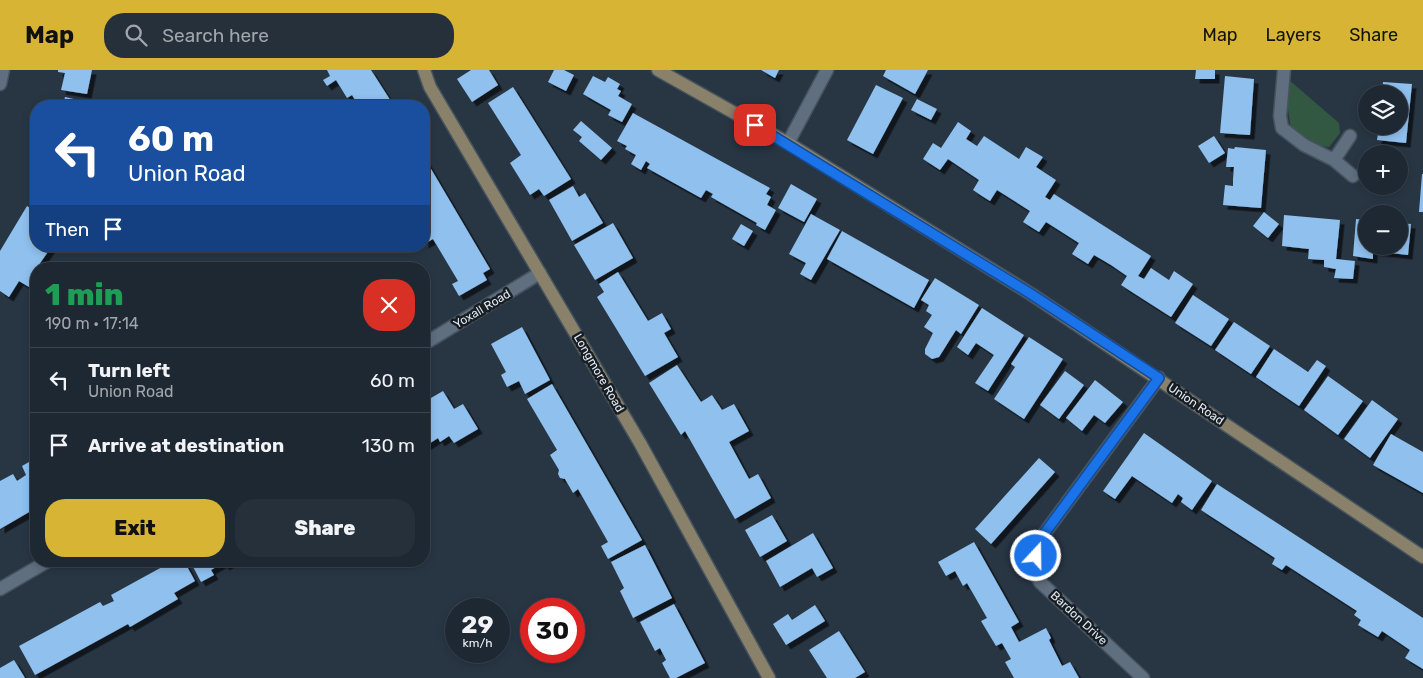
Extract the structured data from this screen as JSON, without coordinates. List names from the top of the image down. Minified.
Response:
{"streets":{"street":["Yoxall Road","Longmore Road","Union Road","Bardon Drive"]},"crossings":[["Yoxall Road","Longmore Road"],["Union Road","Bardon Drive"]],"page":{"header":"Map","search":"Search here","nav":["Map","Layers","Share"],"map_buttons":["+","−"],"turn":["60 m","Union Road"],"then":"Then","heading":["1 min","190 m · 17:14"],"list":[{"name":"Turn left","note":"Union Road","value":"60 m"},{"name":"Arrive at destination","value":"130 m"}],"buttons":["Exit","Share"],"speed":"29 km/h","limit":"30"}}
